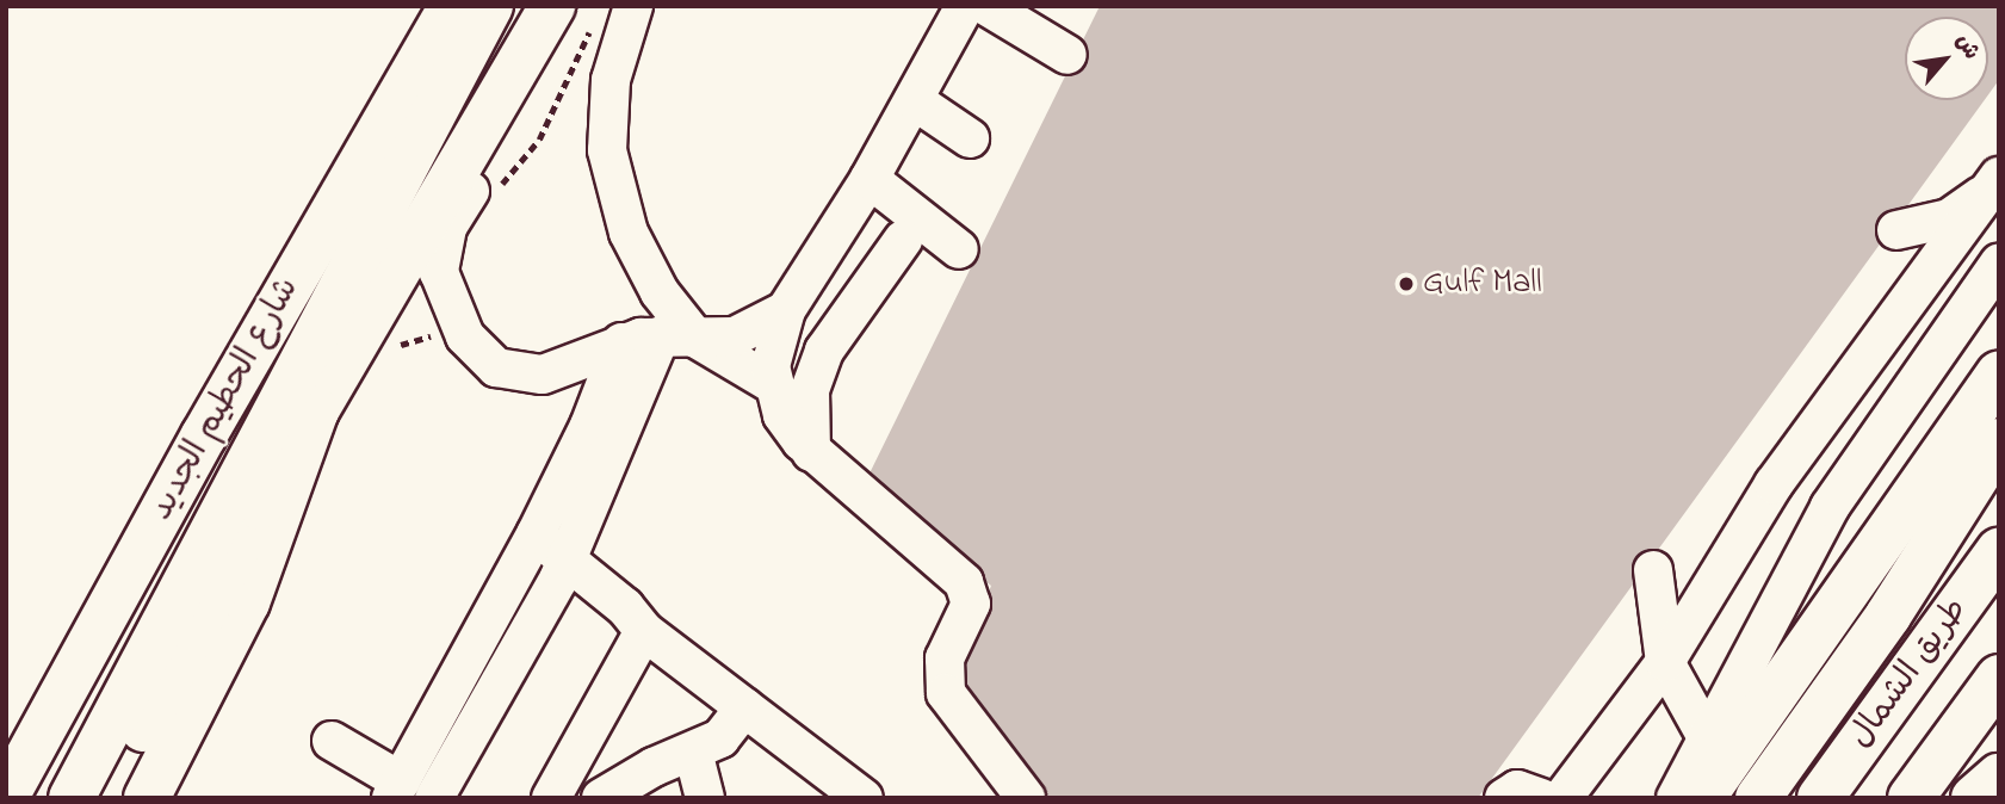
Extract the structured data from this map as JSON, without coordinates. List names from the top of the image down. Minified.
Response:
{"streets":{"main road":["شارع الحطيم الجديد","طريق الشمال"]},"places":["Gulf Mall"],"north":"top right"}
